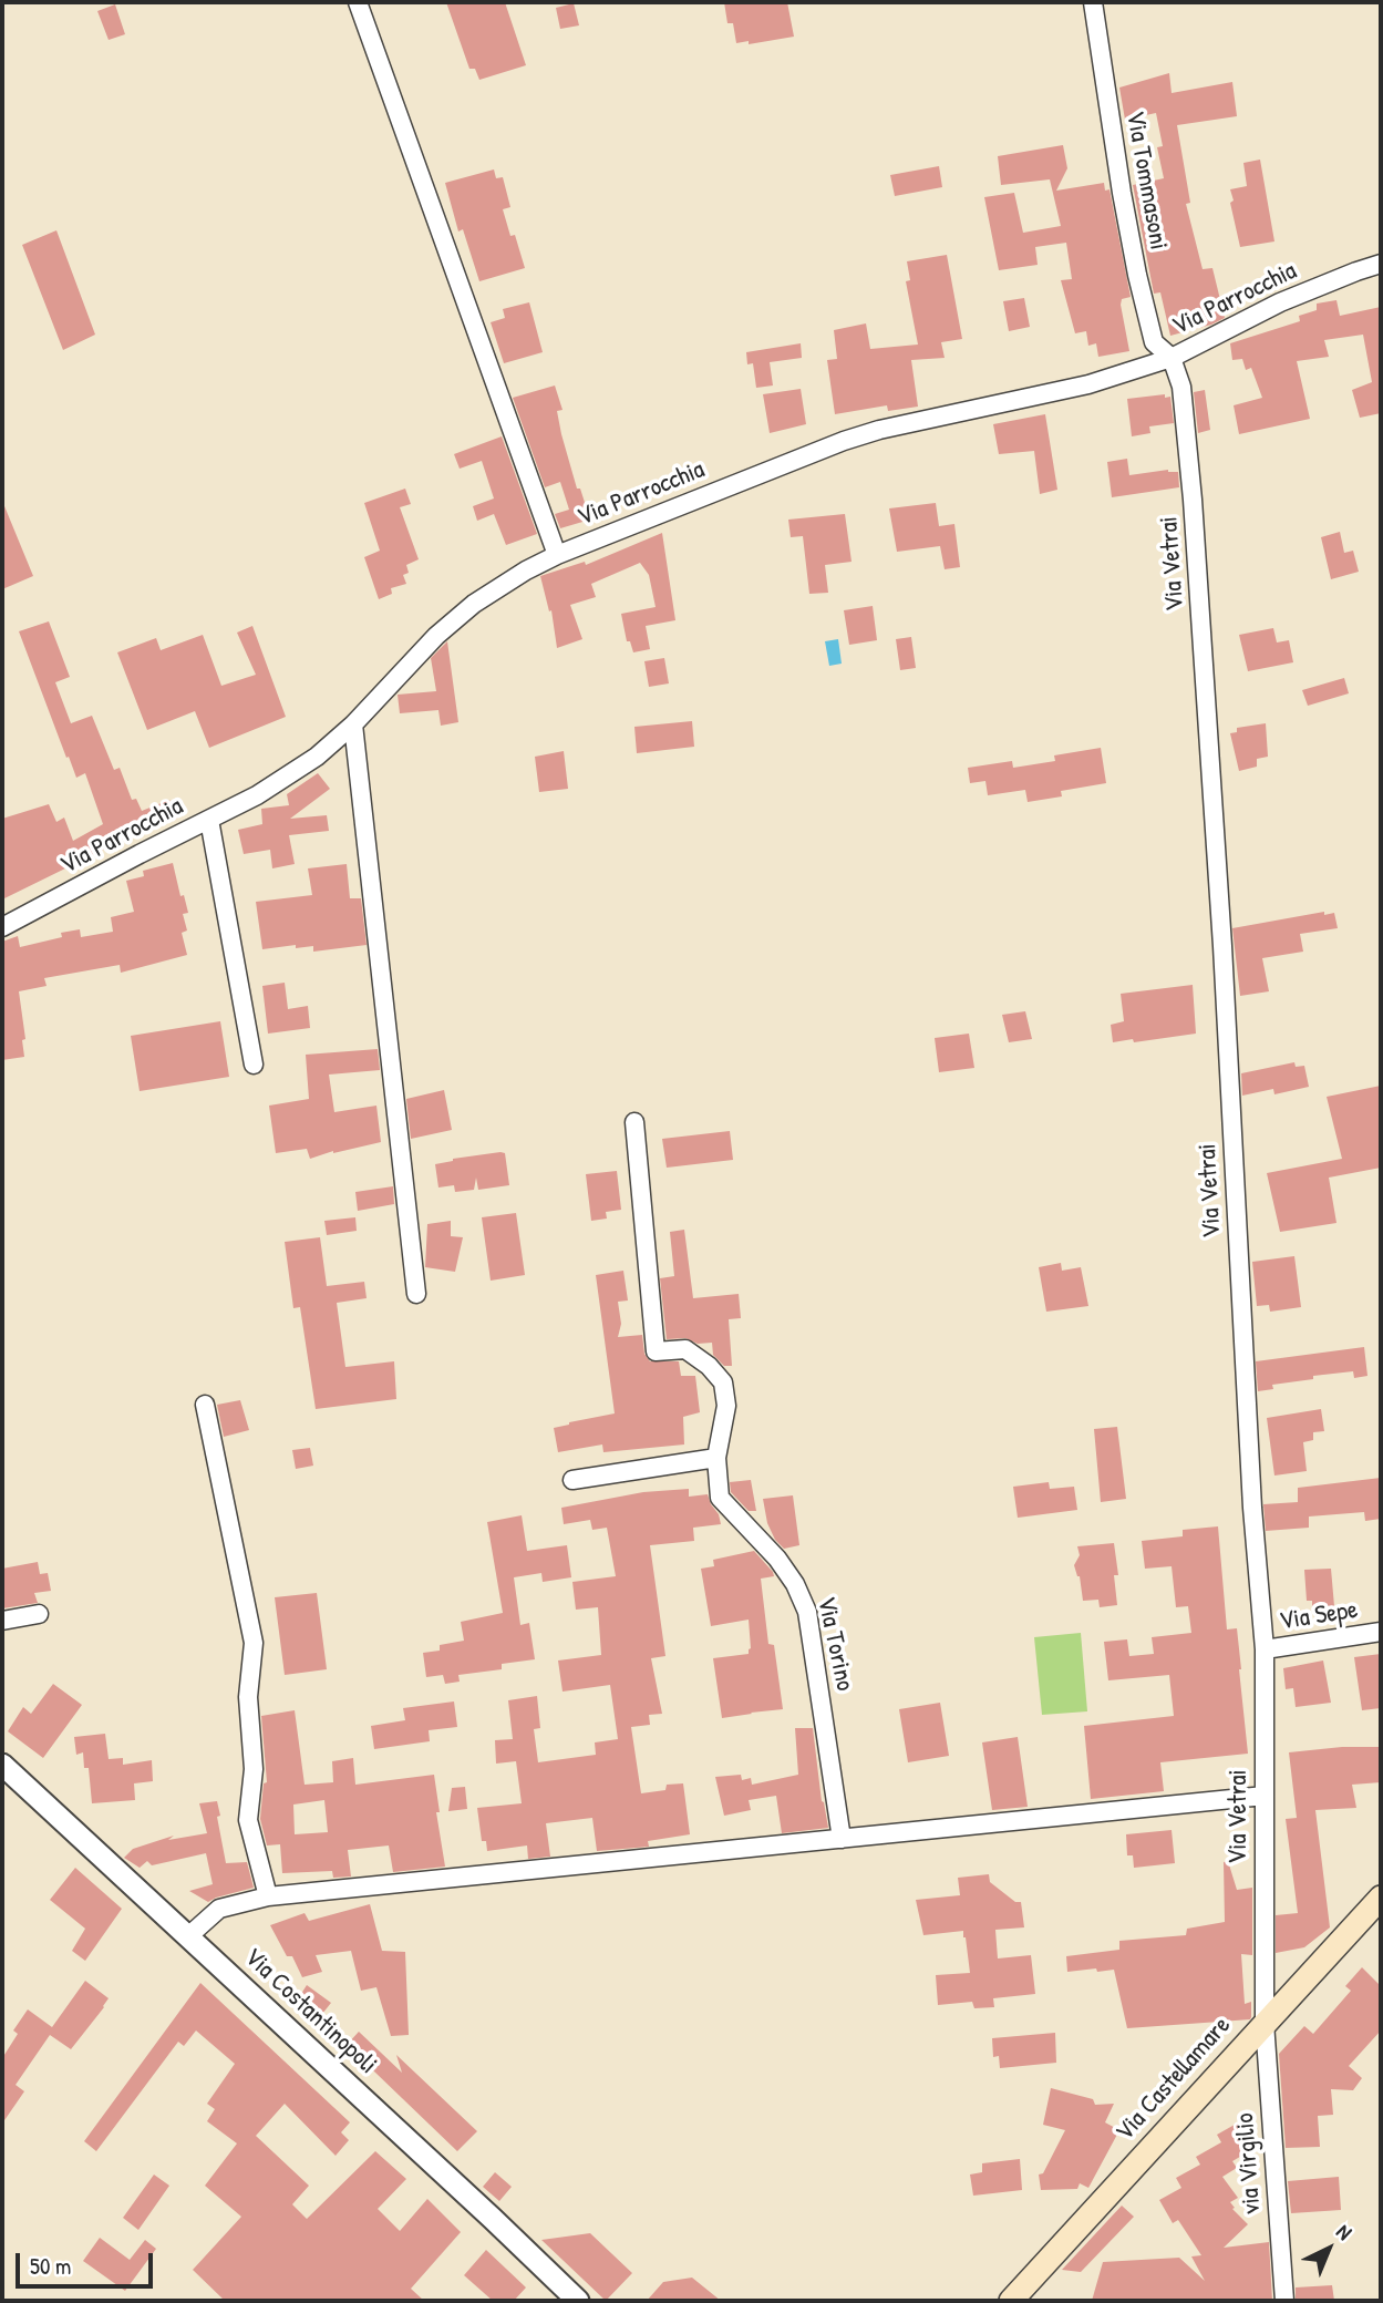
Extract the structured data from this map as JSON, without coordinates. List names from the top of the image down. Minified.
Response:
{"streets":{"main road":["Via Castellamare"],"street":["Via Tommasoni","Via Parrocchia","Via Vetrai","Via Sepe","Via Torino","Via Costantinopoli","via Virgilio"]},"crossings":[["Via Tommasoni","Via Parrocchia"],["Via Tommasoni","Via Vetrai"],["Via Parrocchia","Via Vetrai"],["Via Vetrai","Via Sepe"],["Via Vetrai","Via Castellamare"],["Via Vetrai","via Virgilio"],["Via Castellamare","via Virgilio"]],"scale_bar":"50 m","north":"top right"}
